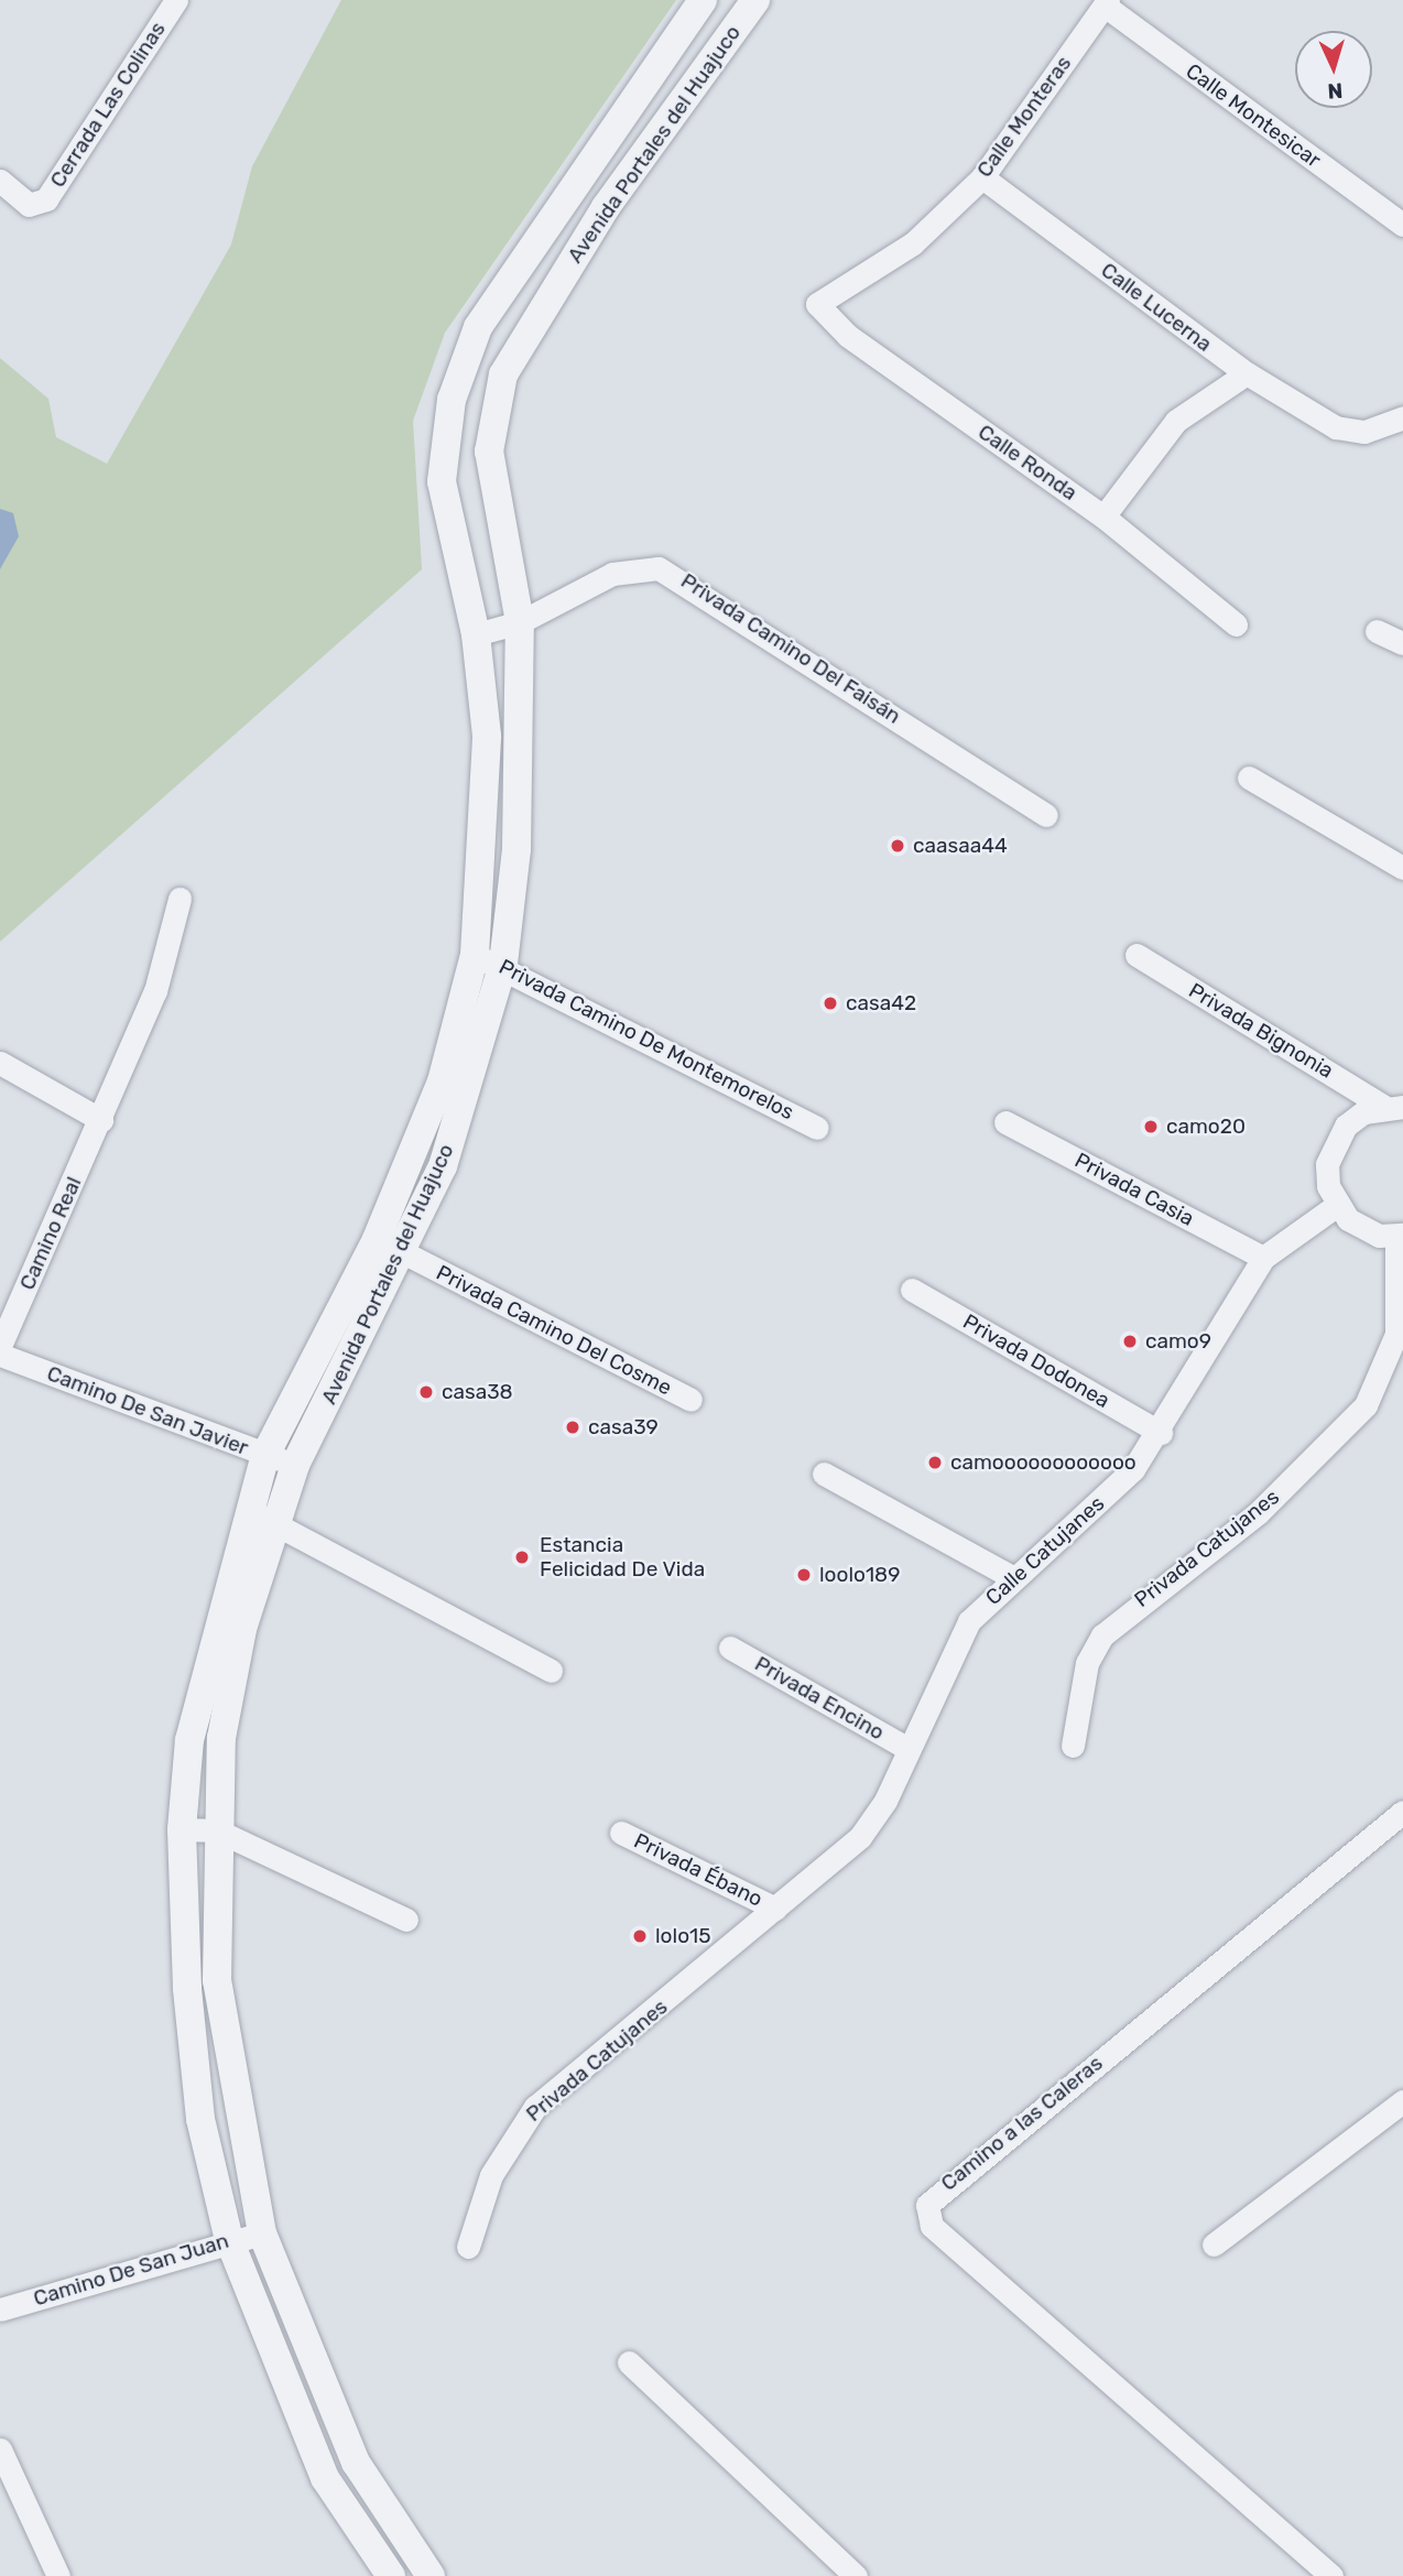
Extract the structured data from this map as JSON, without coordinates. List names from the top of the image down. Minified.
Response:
{"streets":{"street":["Cerrada Las Colinas","Calle Montesicar","Calle Monteras","Avenida Portales del Huajuco","Calle Lucerna","Calle Ronda","Privada Camino Del Faisán","Privada Bignonia","Privada Camino De Montemorelos","Privada Casia","Camino Real","Privada Camino Del Cosme","Privada Dodonea","Camino De San Javier","Privada Catujanes","Calle Catujanes","Privada Encino","Privada Ébano","Camino a las Caleras","Camino De San Juan"]},"crossings":[["Calle Montesicar","Calle Monteras"],["Calle Monteras","Calle Lucerna"],["Calle Monteras","Calle Ronda"],["Avenida Portales del Huajuco","Privada Camino Del Faisán"],["Avenida Portales del Huajuco","Privada Camino De Montemorelos"],["Avenida Portales del Huajuco","Privada Camino Del Cosme"],["Avenida Portales del Huajuco","Camino De San Javier"],["Avenida Portales del Huajuco","Camino De San Juan"],["Privada Casia","Calle Catujanes"],["Privada Dodonea","Calle Catujanes"],["Privada Catujanes","Calle Catujanes"],["Privada Catujanes","Privada Ébano"],["Calle Catujanes","Privada Encino"],["Calle Catujanes","Privada Ébano"]],"places":["caasaa44","casa42","camo20","camo9","casa38","casa39","camoooooooooooo","Estancia Felicidad De Vida","loolo189","lolo15"],"north":"bottom"}
